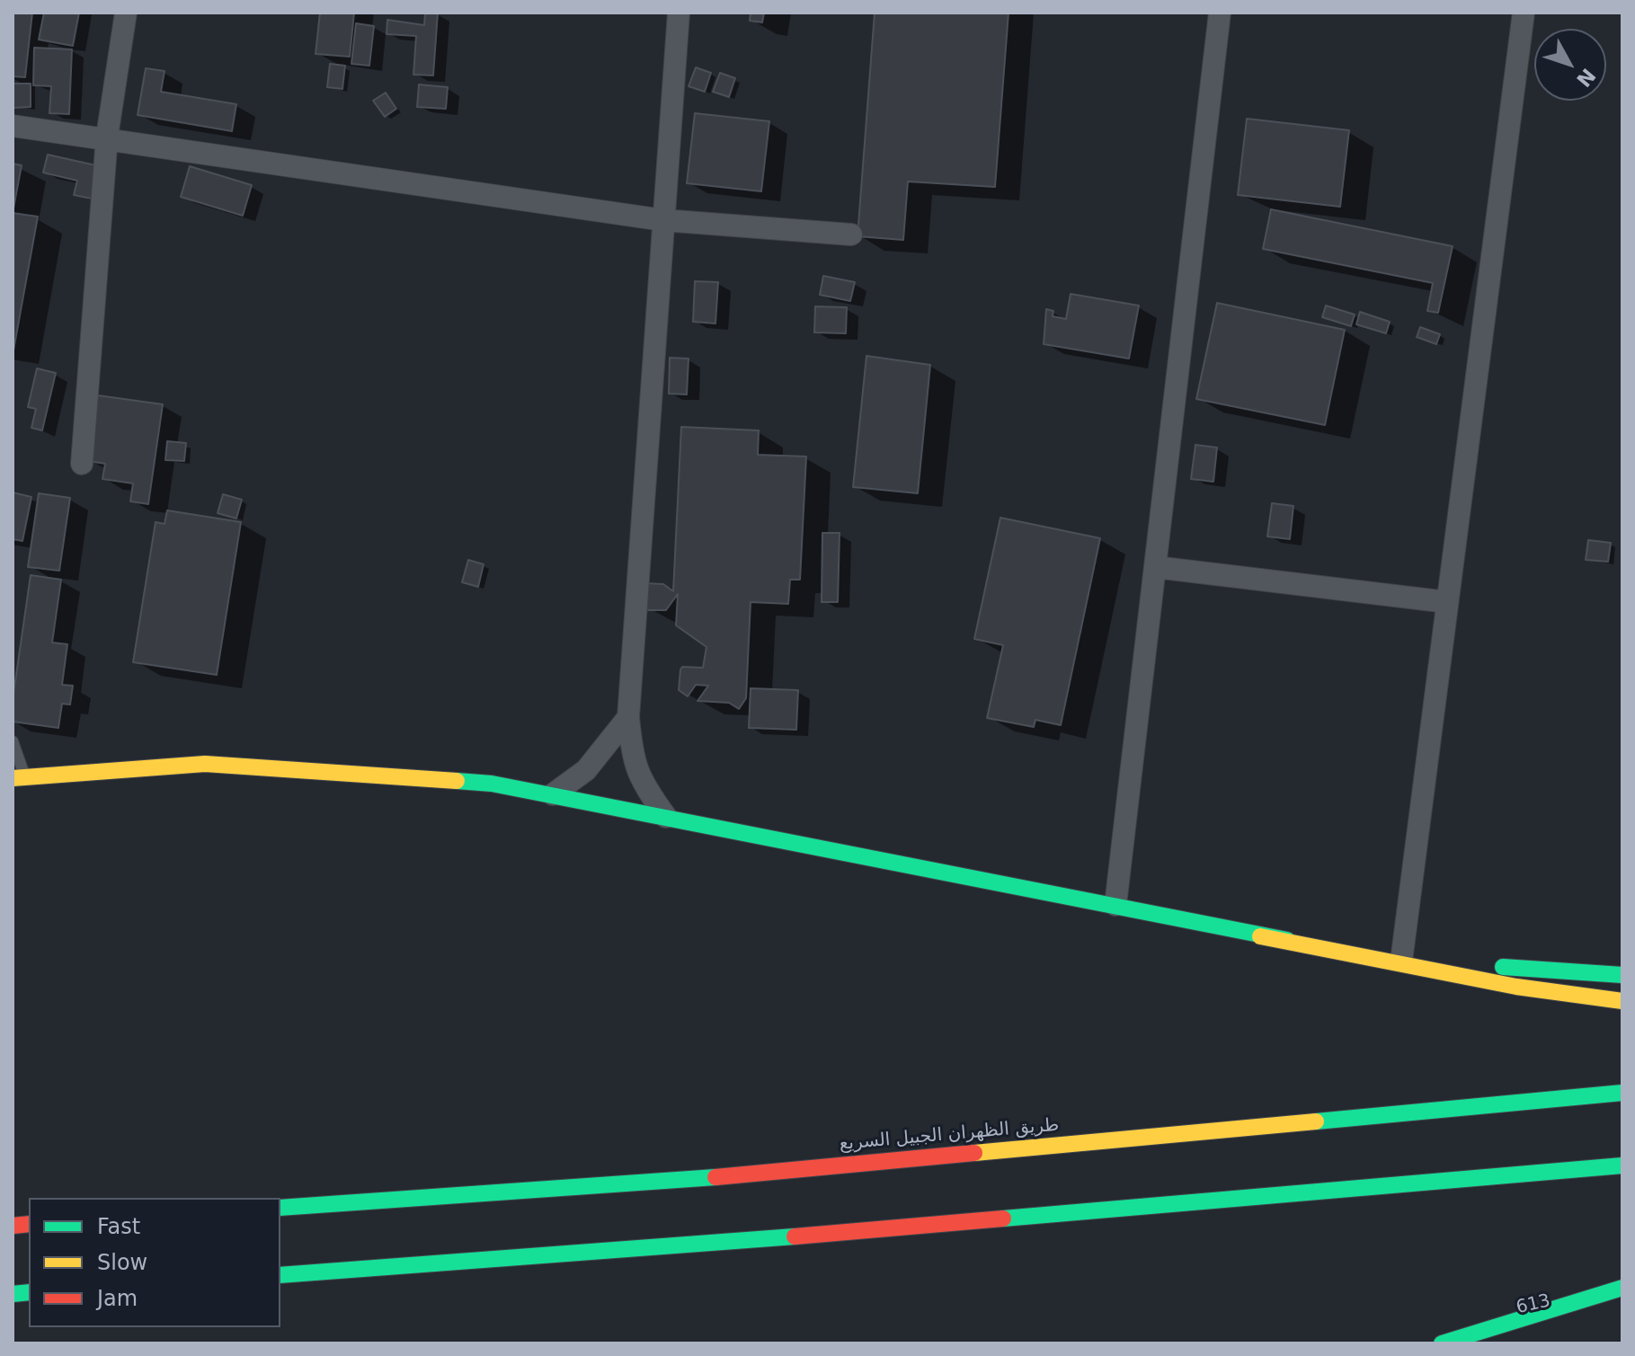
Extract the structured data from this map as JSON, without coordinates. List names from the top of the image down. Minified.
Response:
{"streets":{"main road":["طريق الظهران الجبيل السريع","613"]},"legend":["Fast","Slow","Jam"],"north":"bottom right"}
